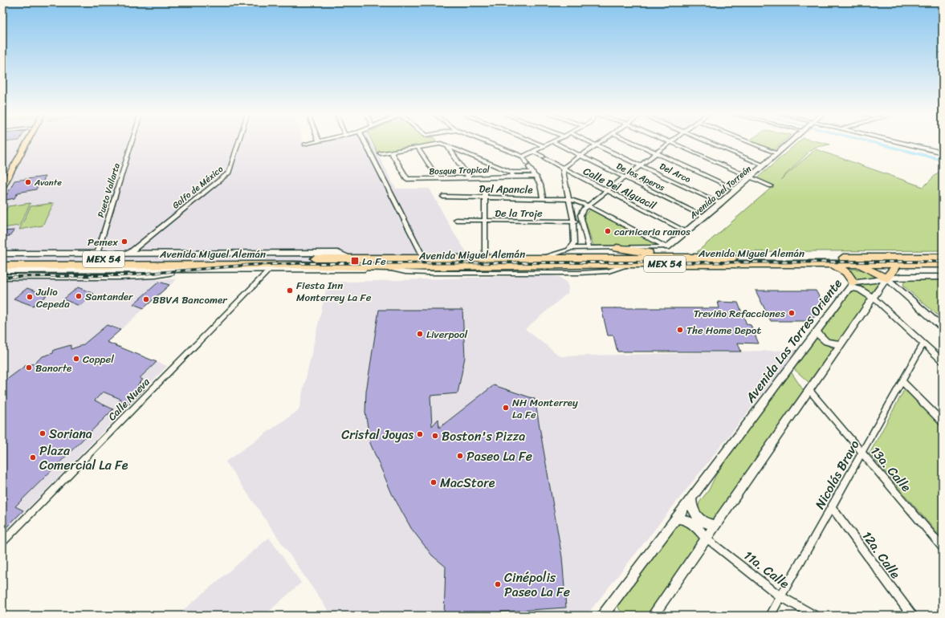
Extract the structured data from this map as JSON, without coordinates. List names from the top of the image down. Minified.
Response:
{"streets":{"highway":["Avenida Miguel Alemán","MEX 54"],"street":["Bosque Tropical","Del Arco","De los Aperos","Golfo de México","Calle Del Alguacil","Del Apancle","Pueto Vallarta","Avenida Del Torreón","De la Troje","Avenida Las Torres Oriente","Calle Nueva","13a. Calle","Nicolás Bravo","12a. Calle","11a. Calle"]},"crossings":[["Del Arco","Avenida Del Torreón"],["De los Aperos","Avenida Del Torreón"],["Calle Del Alguacil","Avenida Del Torreón"],["Del Apancle","Avenida Del Torreón"],["13a. Calle","Nicolás Bravo"],["Nicolás Bravo","12a. Calle"],["Nicolás Bravo","11a. Calle"]],"places":{"other":["Avante","carniceria ramos","Pemex","Fiesta Inn Monterrey La Fe","Santander","Julio Cepeda","BBVA Bancomer","Treviño Refacciones","The Home Depot","Liverpool","Coppel","Banorte","NH Monterrey La Fe","Soriana","Cristal Joyas","Boston's Pizza","Paseo La Fe","Plaza Comercial La Fe","MacStore","Cinépolis Paseo La Fe"],"transit":["La Fe"]}}
